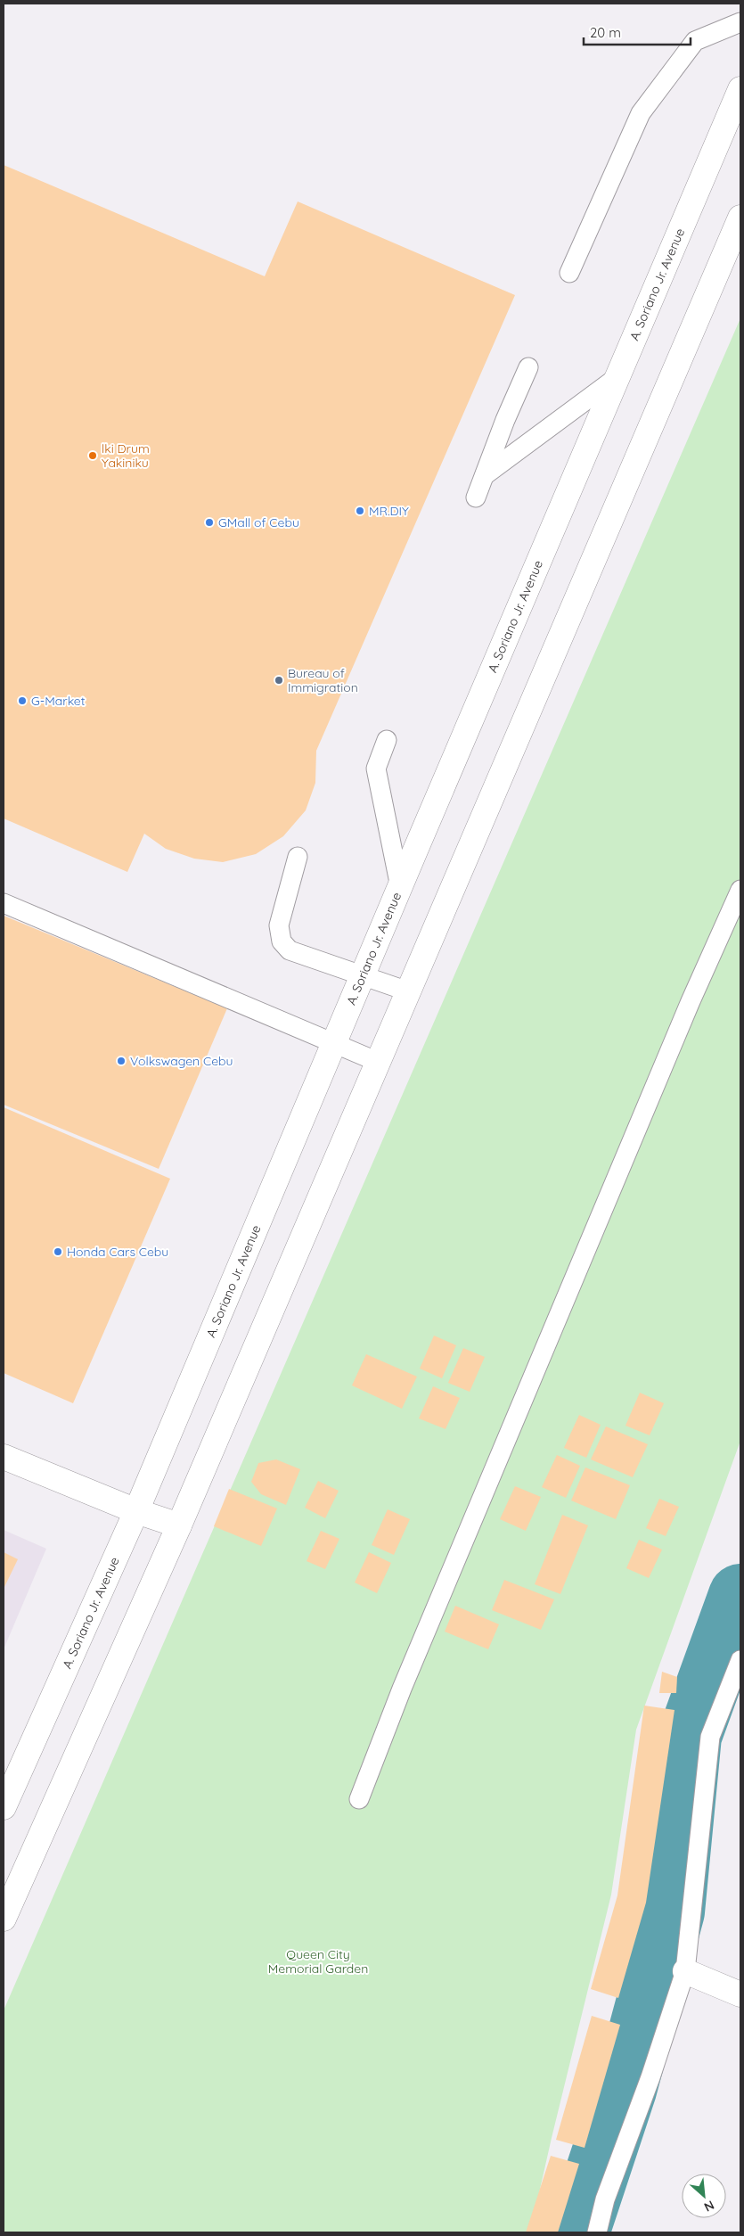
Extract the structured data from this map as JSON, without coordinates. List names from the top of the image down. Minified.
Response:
{"streets":{"street":["A. Soriano Jr. Avenue"]},"parks":["Queen City Memorial Garden"],"places":["lki Drum Yakiniku","MR.DIY","GMall of Cebu","Bureau of Immigration","G-Market","Volkswagen Cebu","Honda Cars Cebu"],"scale_bar":"20 m","north":"bottom right"}
